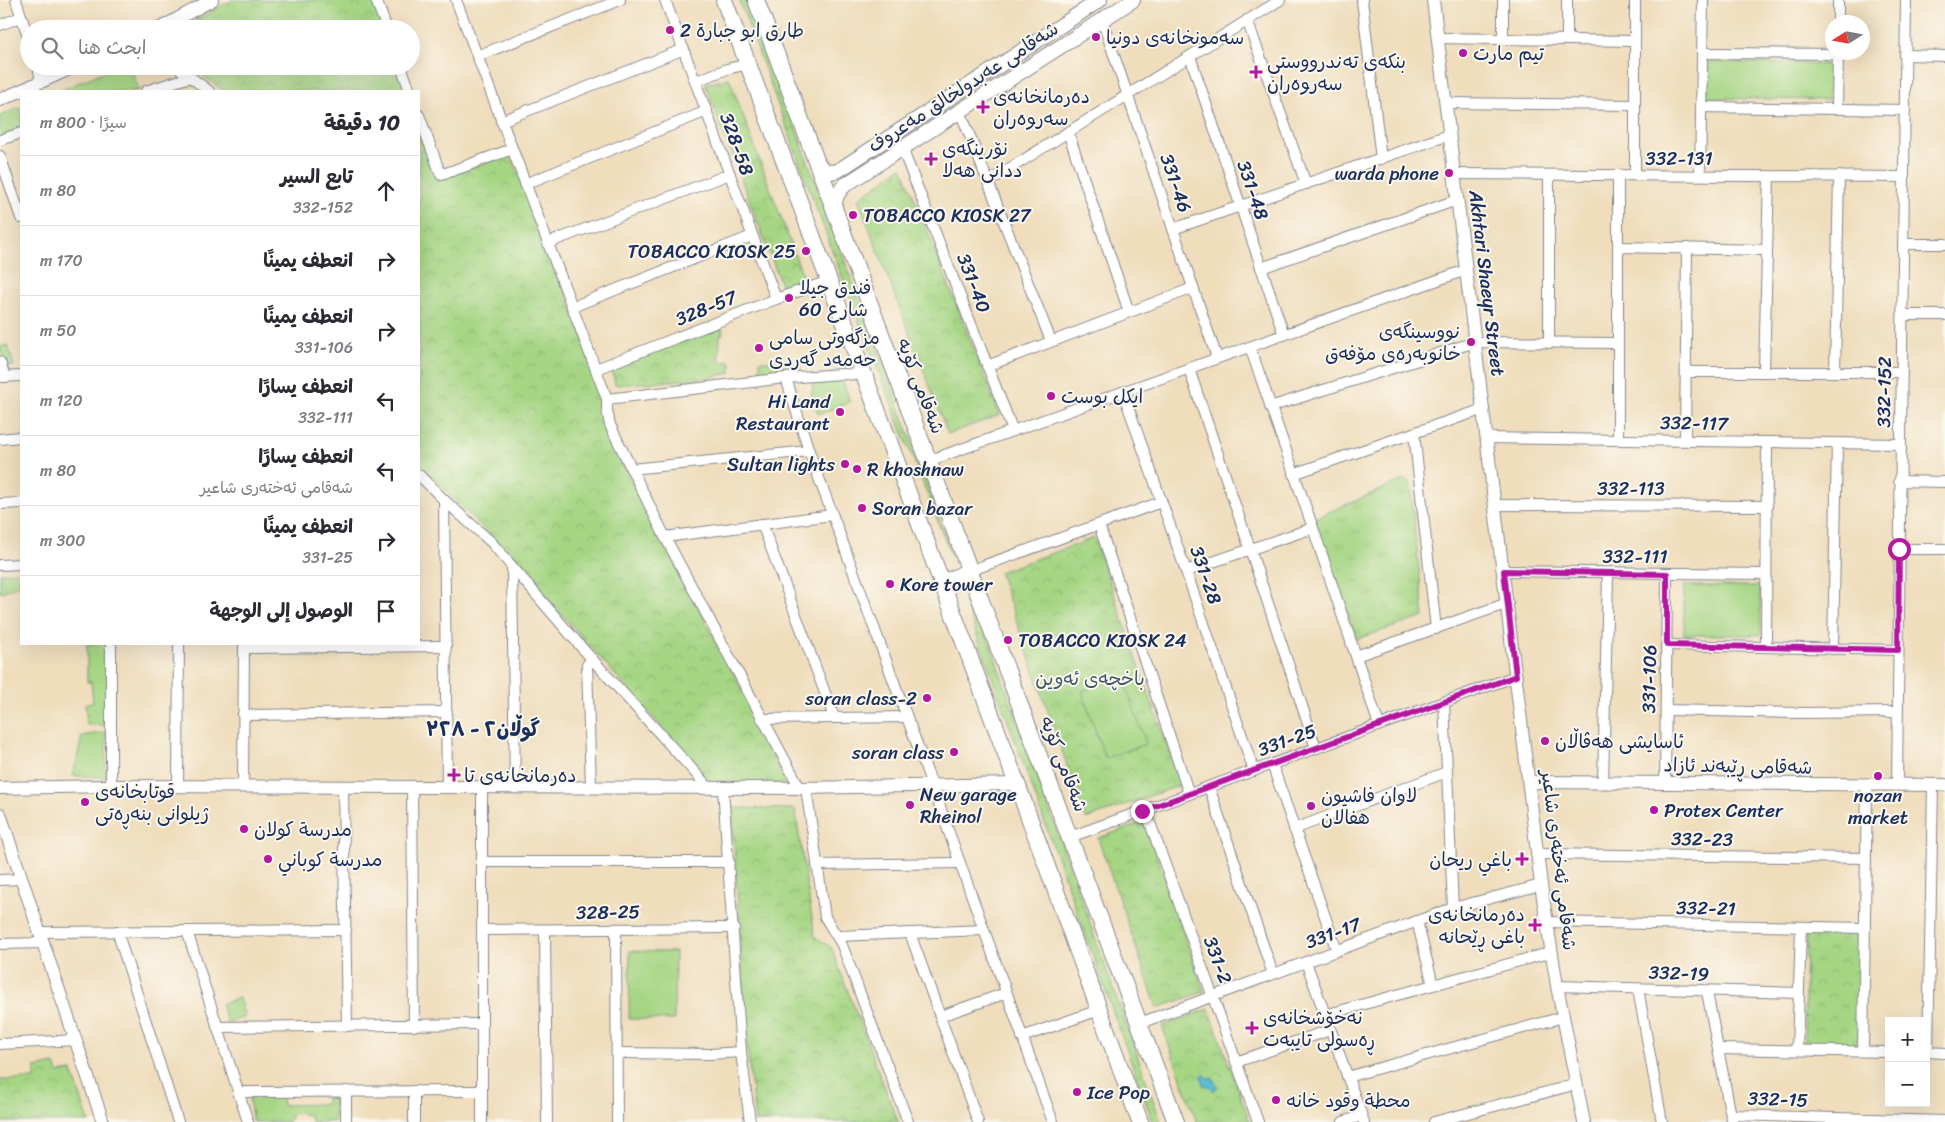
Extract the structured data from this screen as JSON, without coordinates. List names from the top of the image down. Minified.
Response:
{"streets":{"highway":["شەقامی کۆیە"],"main road":["شەقامی عەبدولخالق مەعروف"],"street":["328-58","332-131","331-46","331-48","331-40","Akhtari Shaeyr Street","328-57","332-152","332-117","332-113","332-111","331-28","331-106","331-25","شەقامی ڕێبەند ئازاد","332-23","شەقامی ئەختەری شاعیر","332-21","328-25","331-17","331-2","332-19","332-15"]},"crossings":[["شەقامی عەبدولخالق مەعروف","331-46"],["شەقامی عەبدولخالق مەعروف","331-40"],["شەقامی عەبدولخالق مەعروف","شەقامی کۆیە"],["328-58","328-57"],["332-131","Akhtari Shaeyr Street"],["332-131","332-152"],["Akhtari Shaeyr Street","332-117"],["Akhtari Shaeyr Street","332-113"],["Akhtari Shaeyr Street","332-111"],["Akhtari Shaeyr Street","شەقامی ئەختەری شاعیر"],["شەقامی کۆیە","331-25"],["شەقامی کۆیە","331-17"],["332-152","332-117"],["332-152","شەقامی ڕێبەند ئازاد"],["332-111","331-106"],["332-111","شەقامی ئەختەری شاعیر"],["331-28","331-25"],["331-106","شەقامی ڕێبەند ئازاد"],["331-25","شەقامی ئەختەری شاعیر"],["331-25","331-2"],["شەقامی ڕێبەند ئازاد","شەقامی ئەختەری شاعیر"],["332-23","شەقامی ئەختەری شاعیر"],["شەقامی ئەختەری شاعیر","332-21"],["شەقامی ئەختەری شاعیر","331-17"],["شەقامی ئەختەری شاعیر","332-19"],["331-17","331-2"]],"districts":["گوڵان٢ - ٣٢٨"],"parks":["باخچەی ئەوین"],"places":{"other":["طارق ابو جبارة 2","سەمونخانەی دونیا","تيم مارت","warda phone","TOBACCO KIOSK 27","TOBACCO KIOSK 25","فندق جيلا شارع 60","نووسینگەی خانوبەرەی مۆفەق","مزگەوتی سامی حەمەد گەردی","ايكل بوست","Hi Land Restaurant","Sultan lights","R khoshnaw","Soran bazar","Kore tower","TOBACCO KIOSK 24","soran class-2","ئاسایشی هەڤاڵان","soran class","nozan market","قوتابخانەی ژیلوانی بنەڕەتی","New garage Rheinol","لاوان فاشيون هفالان","Protex Center","مدرسة كولان","مدرسة كوباني","Ice Pop","محطة وقود خانه"],"health":["بنکەی تەندرووستی سەروەران","دەرمانخانەی سەروەران","نۆرینگەی ددانی هەلا","دەرمانخانەی تا","باغي ريحان","دەرمانخانەی باغی ڕێحانە","نەخۆشخانەی ڕەسولی تایبەت"]},"north":"left","page":{"search":"ابحث هنا","heading":["10 دقيقة","سيرًا · 800 m"],"list":[["تابع السير","332-152","80 m"],["انعطف يمينًا","170 m"],["انعطف يمينًا","331-106","50 m"],["انعطف يسارًا","332-111","120 m"],["انعطف يسارًا","شەقامی ئەختەری شاعیر","80 m"],["انعطف يمينًا","331-25","300 m"],"الوصول إلى الوجهة"],"map_buttons":["+","−"]}}
